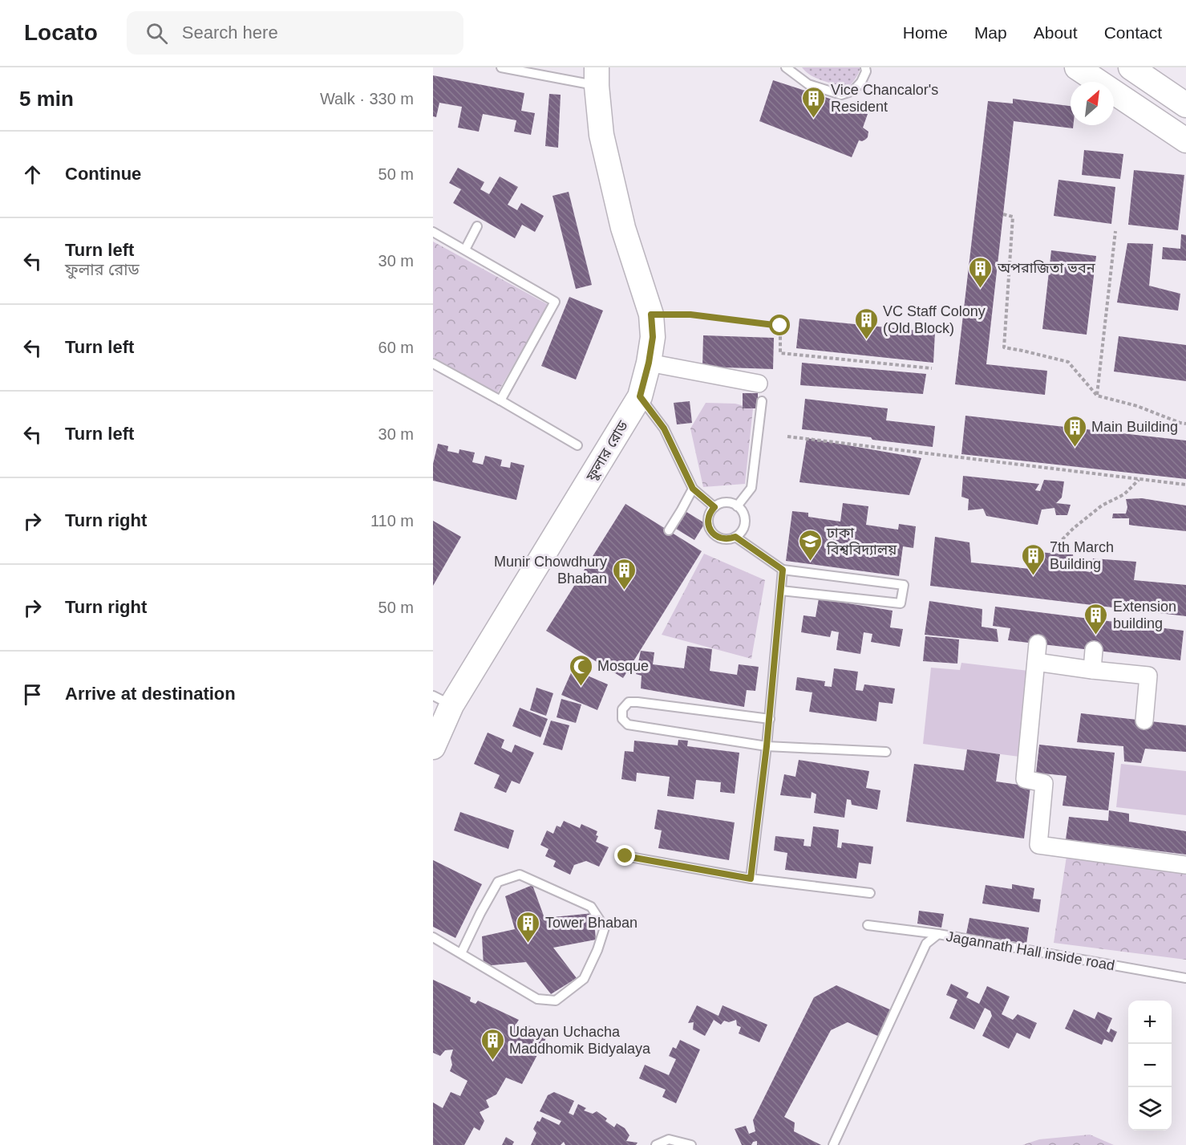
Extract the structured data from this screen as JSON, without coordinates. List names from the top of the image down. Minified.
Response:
{"streets":{"main road":["ফুলার রোড"],"lane":["Jagannath Hall inside road"]},"places":{"building":["Vice Chancalor's Resident","অপরাজিতা ভবন","VC Staff Colony (Old Block)","Main Building","7th March Building","Munir Chowdhury Bhaban","Extension building","Tower Bhaban","Udayan Uchacha Maddhomik Bidyalaya"],"school or university":["ঢাকা বিশ্ববিদ্যালয়"],"mosque":["Mosque"]},"north":"top right","page":{"header":"Locato","search":"Search here","nav":["Home","Map","About","Contact"],"heading":["5 min","Walk · 330 m"],"list":[["Continue","50 m"],["Turn left","ফুলার রোড","30 m"],["Turn left","60 m"],["Turn left","30 m"],["Turn right","110 m"],["Turn right","50 m"],"Arrive at destination"],"map_buttons":["+","−"]}}
